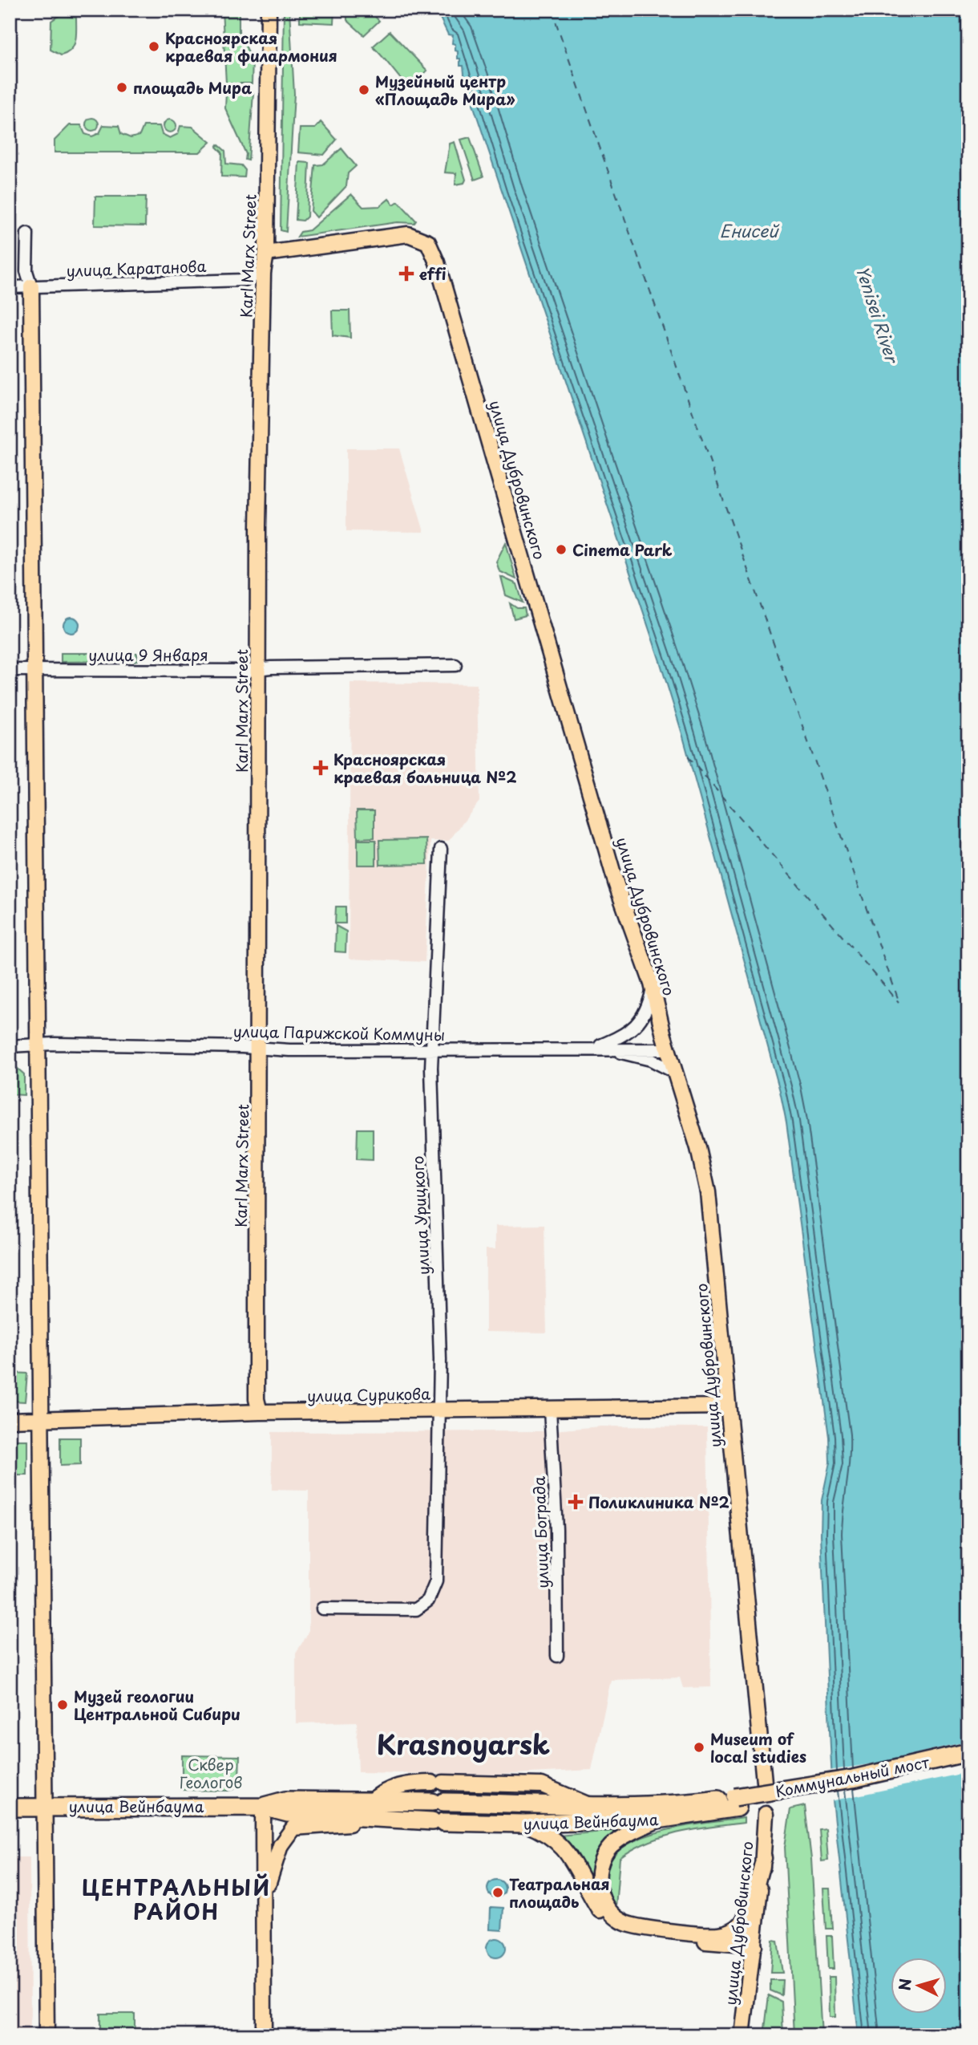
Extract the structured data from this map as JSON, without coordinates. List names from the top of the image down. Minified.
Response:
{"streets":{"highway":["Коммунальный мост","улица Вейнбаума"],"main road":["Karl Marx Street","улица Дубровинского","улица Сурикова"],"street":["улица Каратанова","улица 9 Января","улица Парижской Коммуны","улица Урицкого","улица Бограда"]},"crossings":[["Karl Marx Street","улица Каратанова"],["Karl Marx Street","улица Дубровинского"],["Karl Marx Street","улица 9 Января"],["Karl Marx Street","улица Парижской Коммуны"],["Karl Marx Street","улица Сурикова"],["улица Дубровинского","улица Парижской Коммуны"],["улица Дубровинского","улица Сурикова"],["улица Парижской Коммуны","улица Урицкого"],["улица Урицкого","улица Сурикова"],["улица Сурикова","улица Бограда"],["Коммунальный мост","улица Вейнбаума"]],"districts":["Krasnoyarsk","ЦЕНТРАЛЬНЫЙ РАЙОН"],"water":["Енисей","Yenisei River"],"parks":["Сквер Геологов"],"places":{"other":["Красноярская краевая филармония","площадь Мира","Музейный центр «Площадь Мира»","Cinema Park","Музей геологии Центральной Сибири","Museum of local studies","Театральная площадь"],"health":["effi","Красноярская краевая больница №2","Поликлиника №2"]},"north":"left"}
